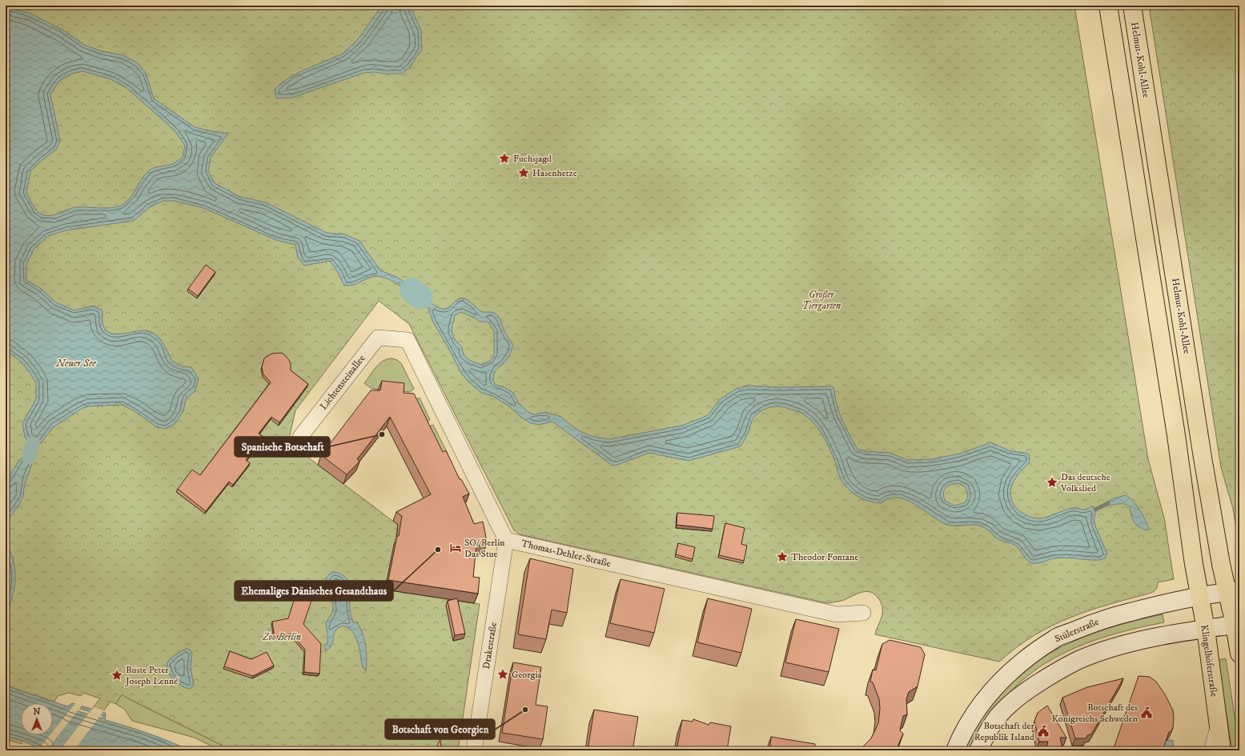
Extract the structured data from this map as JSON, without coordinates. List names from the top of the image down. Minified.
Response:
{"streets":{"main road":["Helmut-Kohl-Allee","Stülerstraße","Klingelhöferstraße"],"street":["Lichtensteinallee","Thomas-Dehler-Straße","Drakestraße"]},"crossings":[["Helmut-Kohl-Allee","Stülerstraße"],["Lichtensteinallee","Thomas-Dehler-Straße"],["Lichtensteinallee","Drakestraße"],["Thomas-Dehler-Straße","Drakestraße"],["Stülerstraße","Klingelhöferstraße"]],"water":["Neuer See"],"parks":["Großer Tiergarten","Zoo Berlin"],"places":{"place":["Fuchsjagd","Hasenhetze","Das deutsche Volkslied","Theodor Fontane","Georgia","Büste Peter Joseph Lenné"],"other":["Spanische Botschaft","Ehemaliges Dänisches Gesandthaus","Botschaft von Georgien"],"hotel":["SO/ Berlin Das Stue"],"public building":["Botschaft des Königreichs Schweden","Botschaft der Republik Island"]},"north":"top"}
